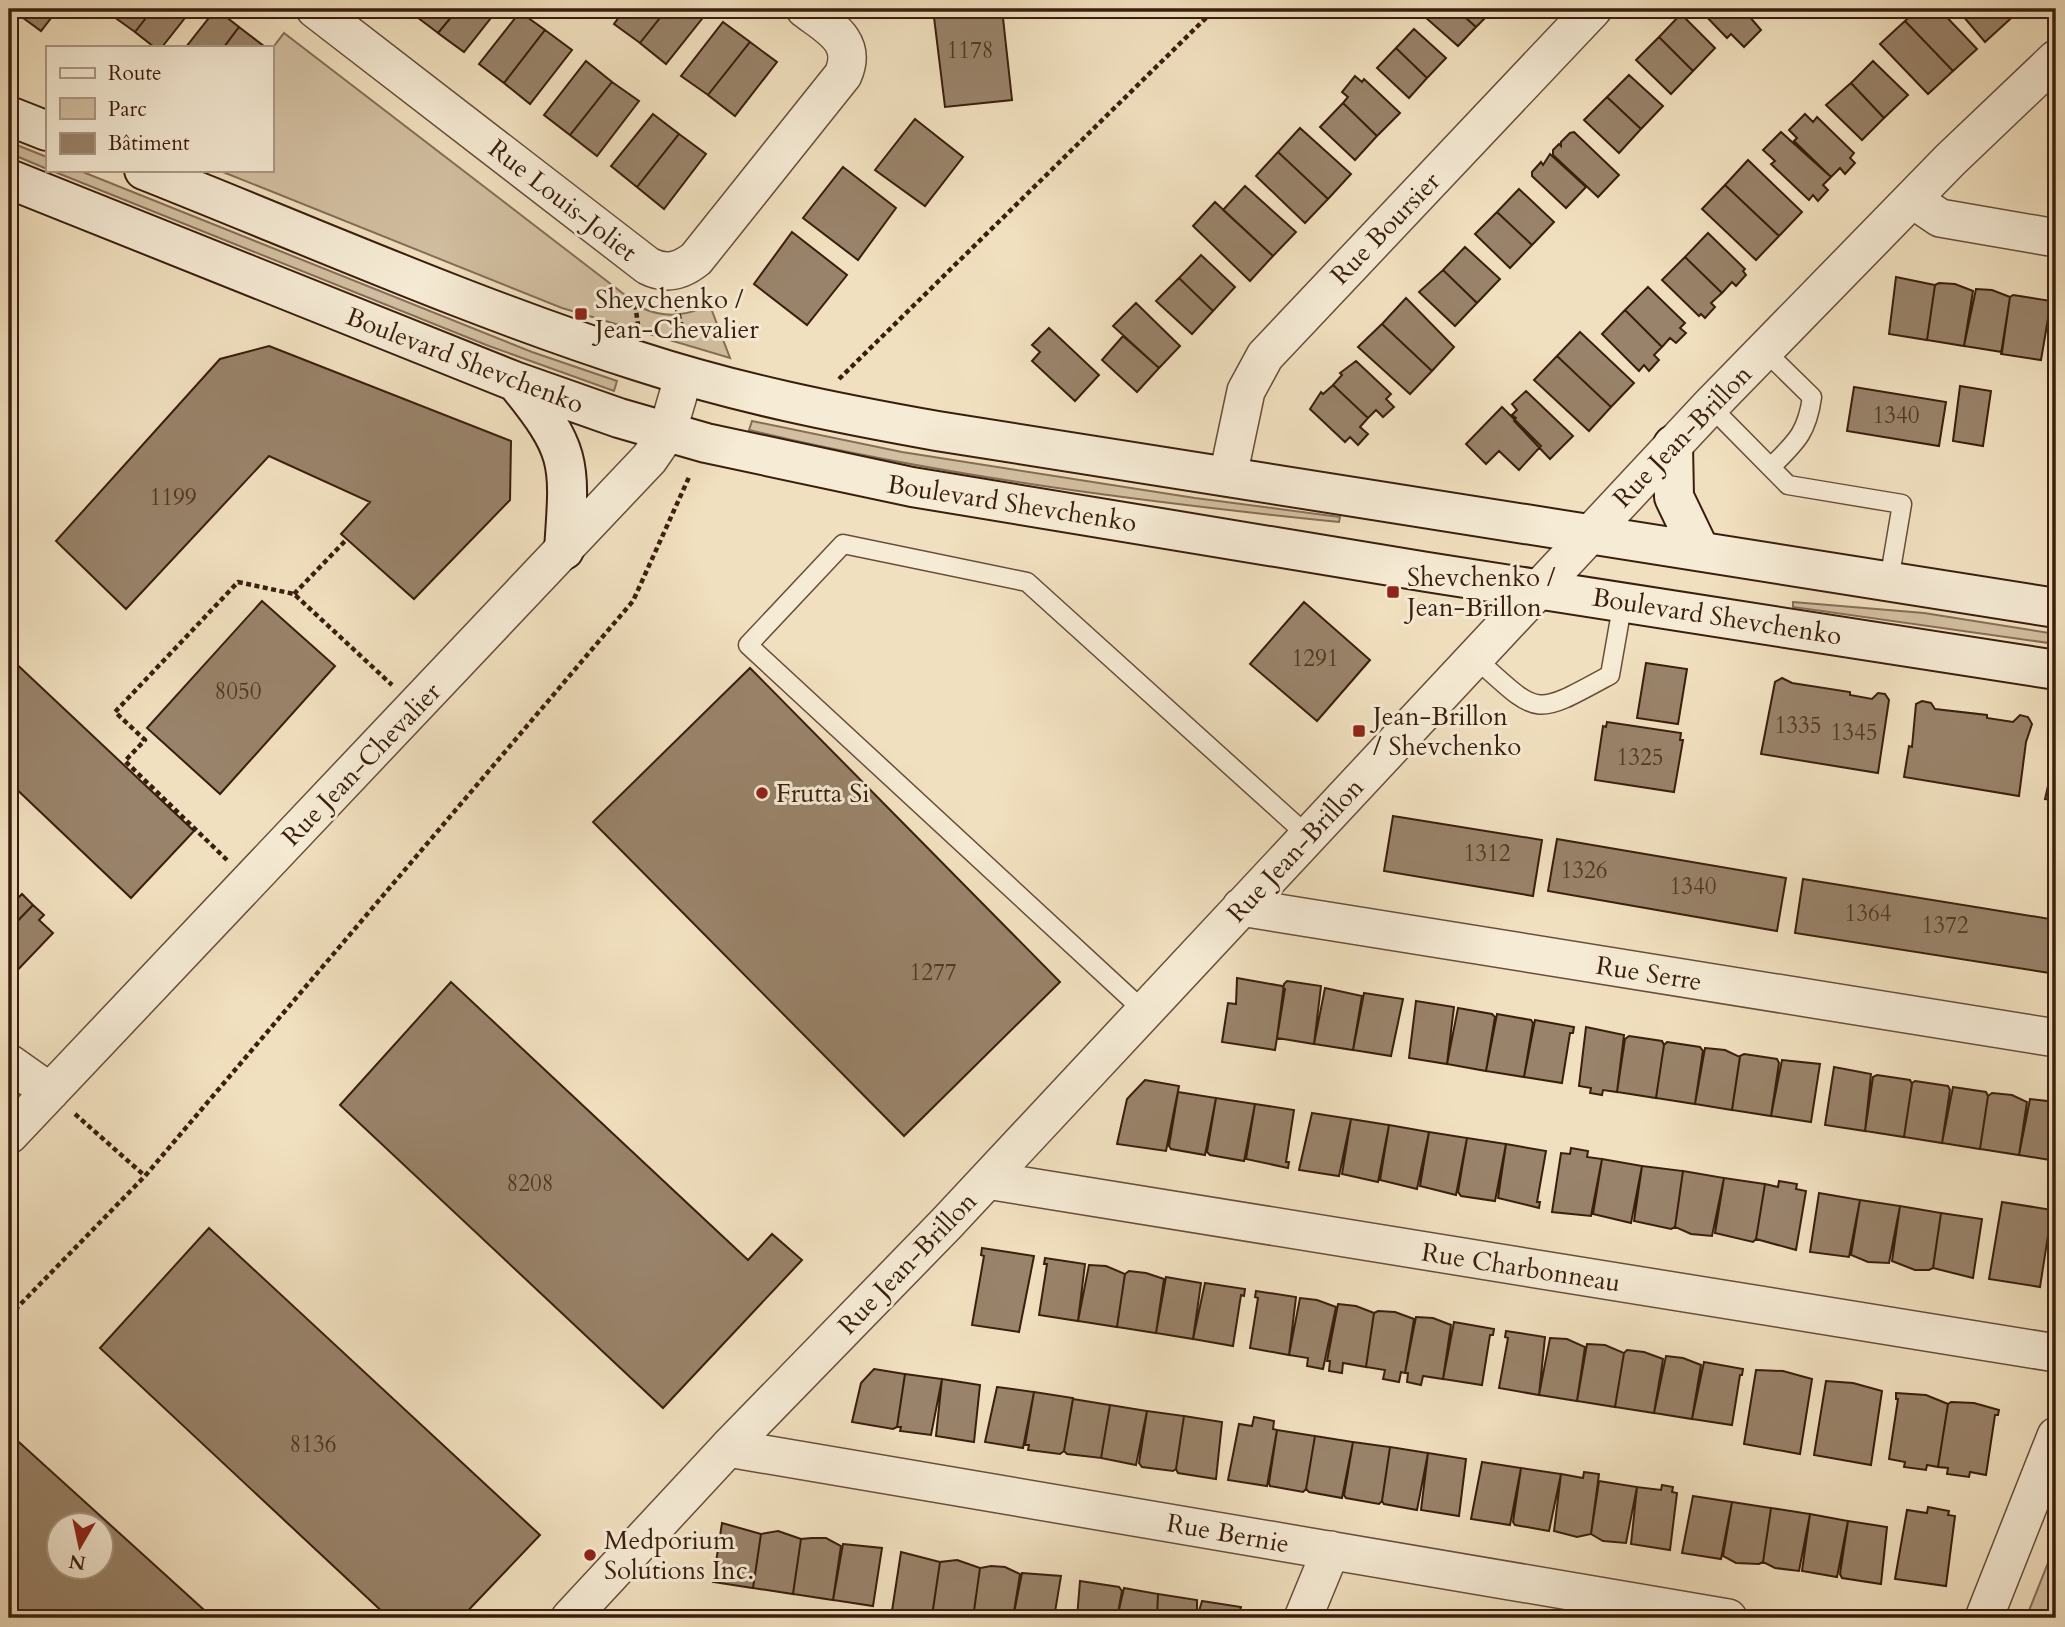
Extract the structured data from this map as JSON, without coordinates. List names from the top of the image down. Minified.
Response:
{"streets":{"street":["Rue Louis-Joliet","Rue Boursier","Boulevard Shevchenko","Rue Jean-Brillon","Rue Jean-Chevalier","Rue Serre","Rue Charbonneau","Rue Bernie"]},"crossings":[["Boulevard Shevchenko","Rue Jean-Brillon"],["Boulevard Shevchenko","Rue Jean-Chevalier"],["Rue Jean-Brillon","Rue Serre"],["Rue Jean-Brillon","Rue Charbonneau"],["Rue Jean-Brillon","Rue Bernie"]],"places":{"transit":["Shevchenko / Jean-Chevalier","Shevchenko / Jean-Brillon","Jean-Brillon / Shevchenko"],"other":["Frutta Si","Medporium Solutions Inc."]},"house_numbers":["1178","1340","1199","1291","8050","1335","1345","1325","1312","1326","1340","1364","1372","1277","8208","8136"],"legend":["Route","Parc","Bâtiment"],"north":"bottom"}
